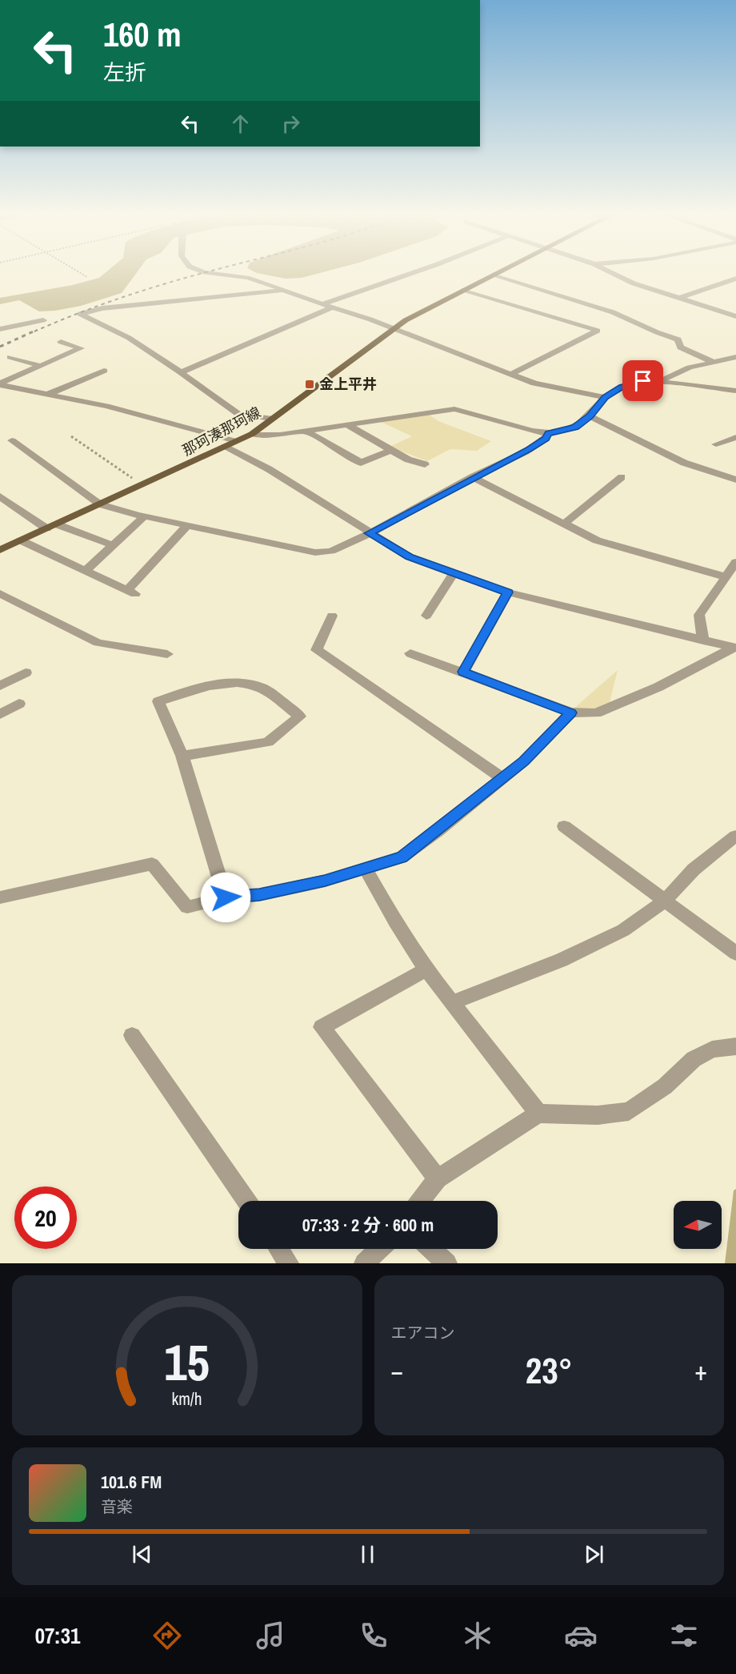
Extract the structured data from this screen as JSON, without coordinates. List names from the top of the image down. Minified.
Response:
{"streets":{"main road":["那珂湊那珂線"]},"places":{"transit":["金上平井"]},"north":"left","page":{"turn":["160 m","左折"],"limit":"20","trip":"07:33 · 2 分 · 600 m","tile":"エアコン","heat":["−","23°","+"],"song":["101.6 FM","音楽"],"tabs":"07:31","gauge":["15","km/h"]}}
